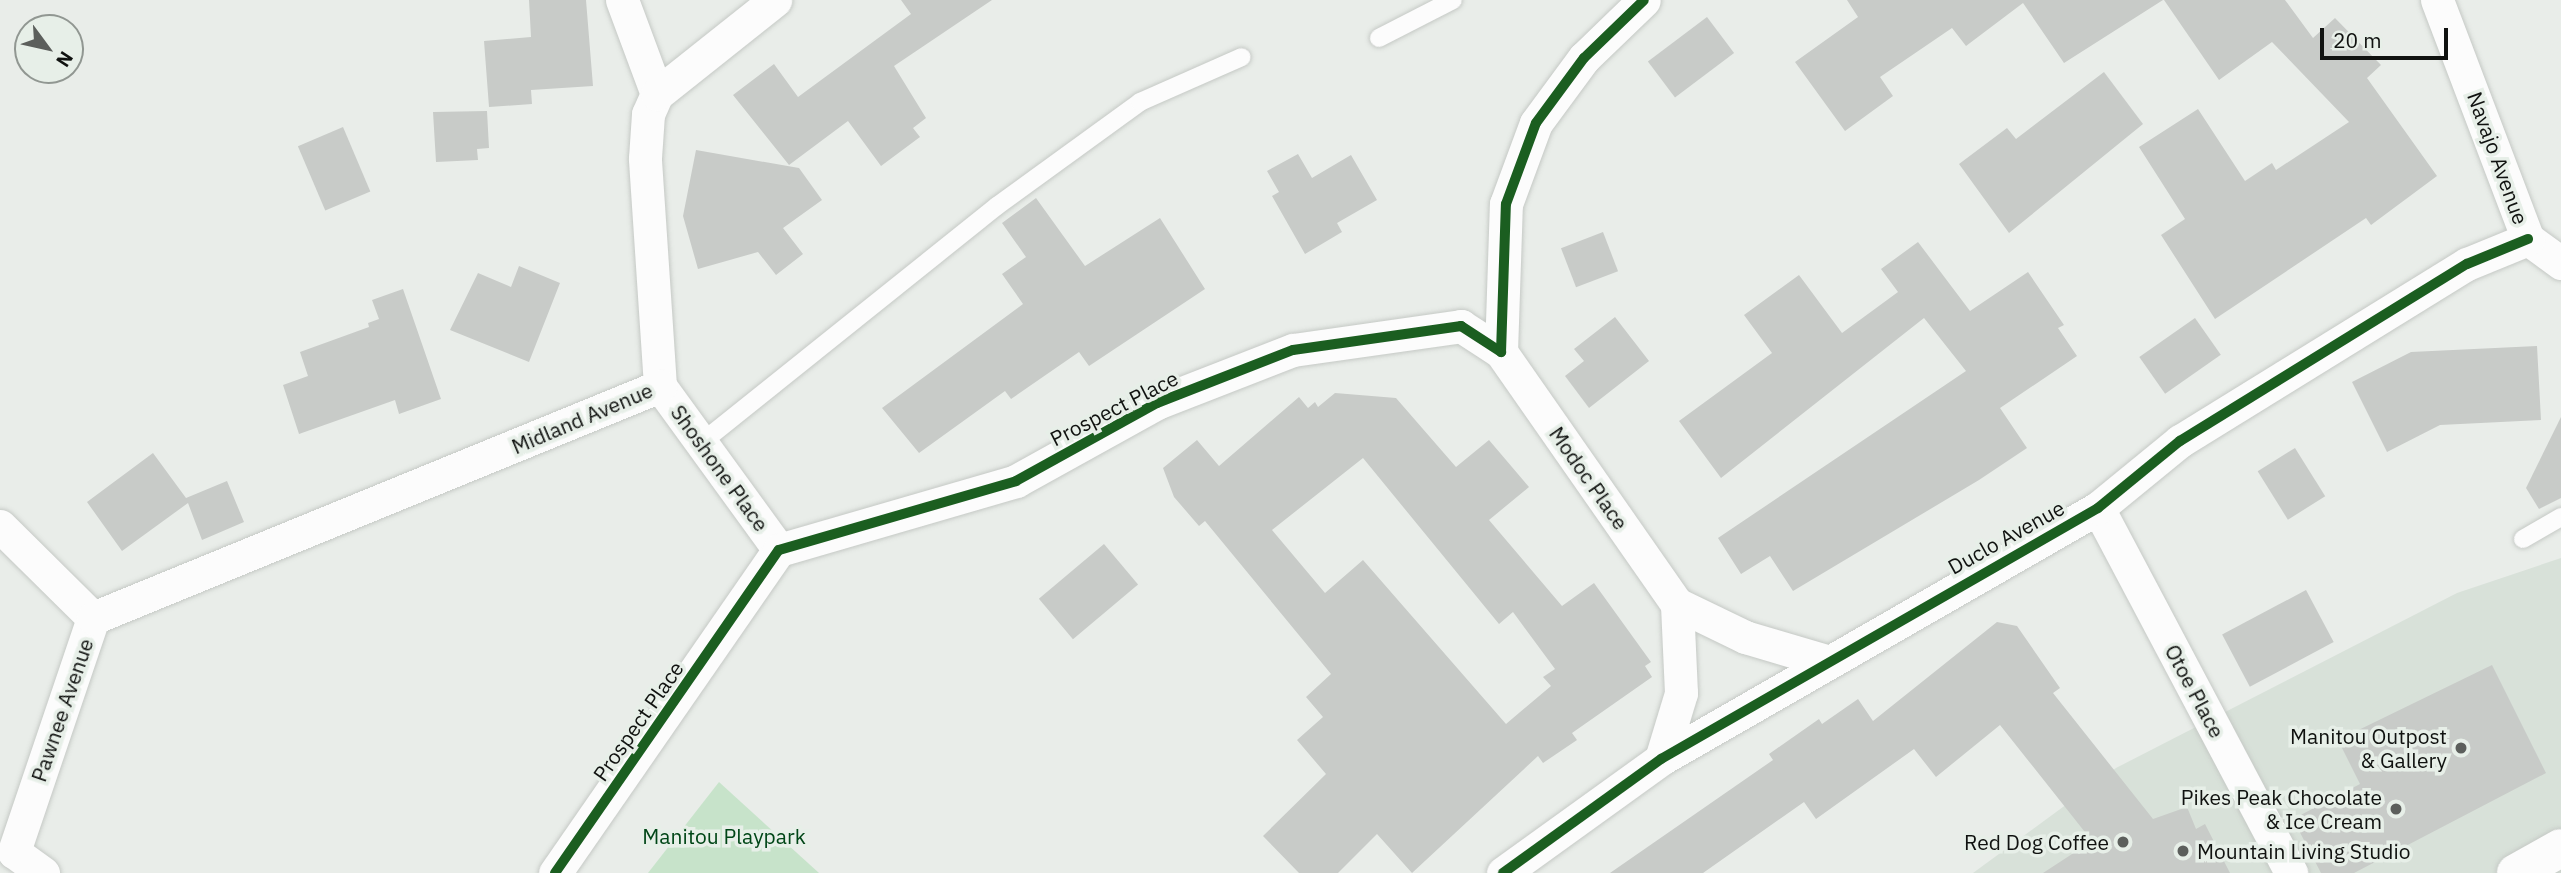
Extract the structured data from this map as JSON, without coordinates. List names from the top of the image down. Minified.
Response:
{"streets":{"street":["Navajo Avenue","Prospect Place","Midland Avenue","Shoshone Place","Modoc Place","Duclo Avenue","Otoe Place","Pawnee Avenue"]},"crossings":[["Navajo Avenue","Duclo Avenue"],["Prospect Place","Shoshone Place"],["Prospect Place","Modoc Place"],["Midland Avenue","Shoshone Place"],["Midland Avenue","Pawnee Avenue"],["Modoc Place","Duclo Avenue"],["Duclo Avenue","Otoe Place"]],"parks":["Manitou Playpark"],"places":["Manitou Outpost & Gallery","Pikes Peak Chocolate & Ice Cream","Red Dog Coffee","Mountain Living Studio"],"scale_bar":"20 m","north":"bottom right"}
